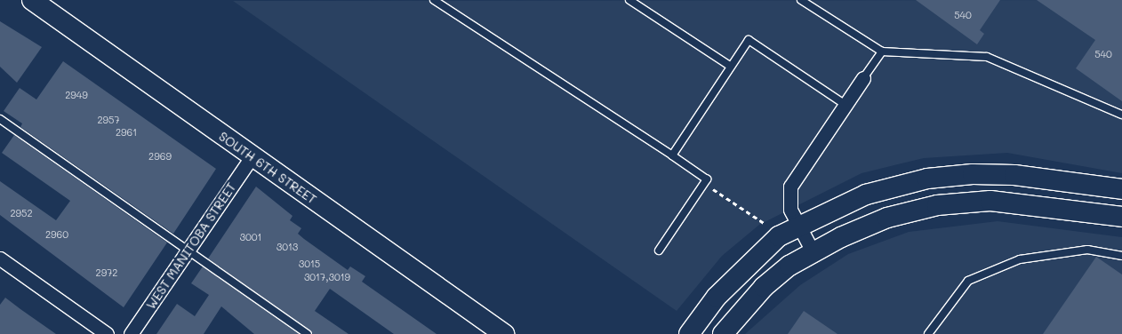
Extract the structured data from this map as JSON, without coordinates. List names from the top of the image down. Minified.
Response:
{"streets":{"main road":["SOUTH 6TH STREET"],"street":["WEST MANITOBA STREET"]},"crossings":[["SOUTH 6TH STREET","WEST MANITOBA STREET"]],"house_numbers":["540","540","2949","2957","2961","2969","2952","2960","3001","3013","3015","2972","3017,3019"]}
